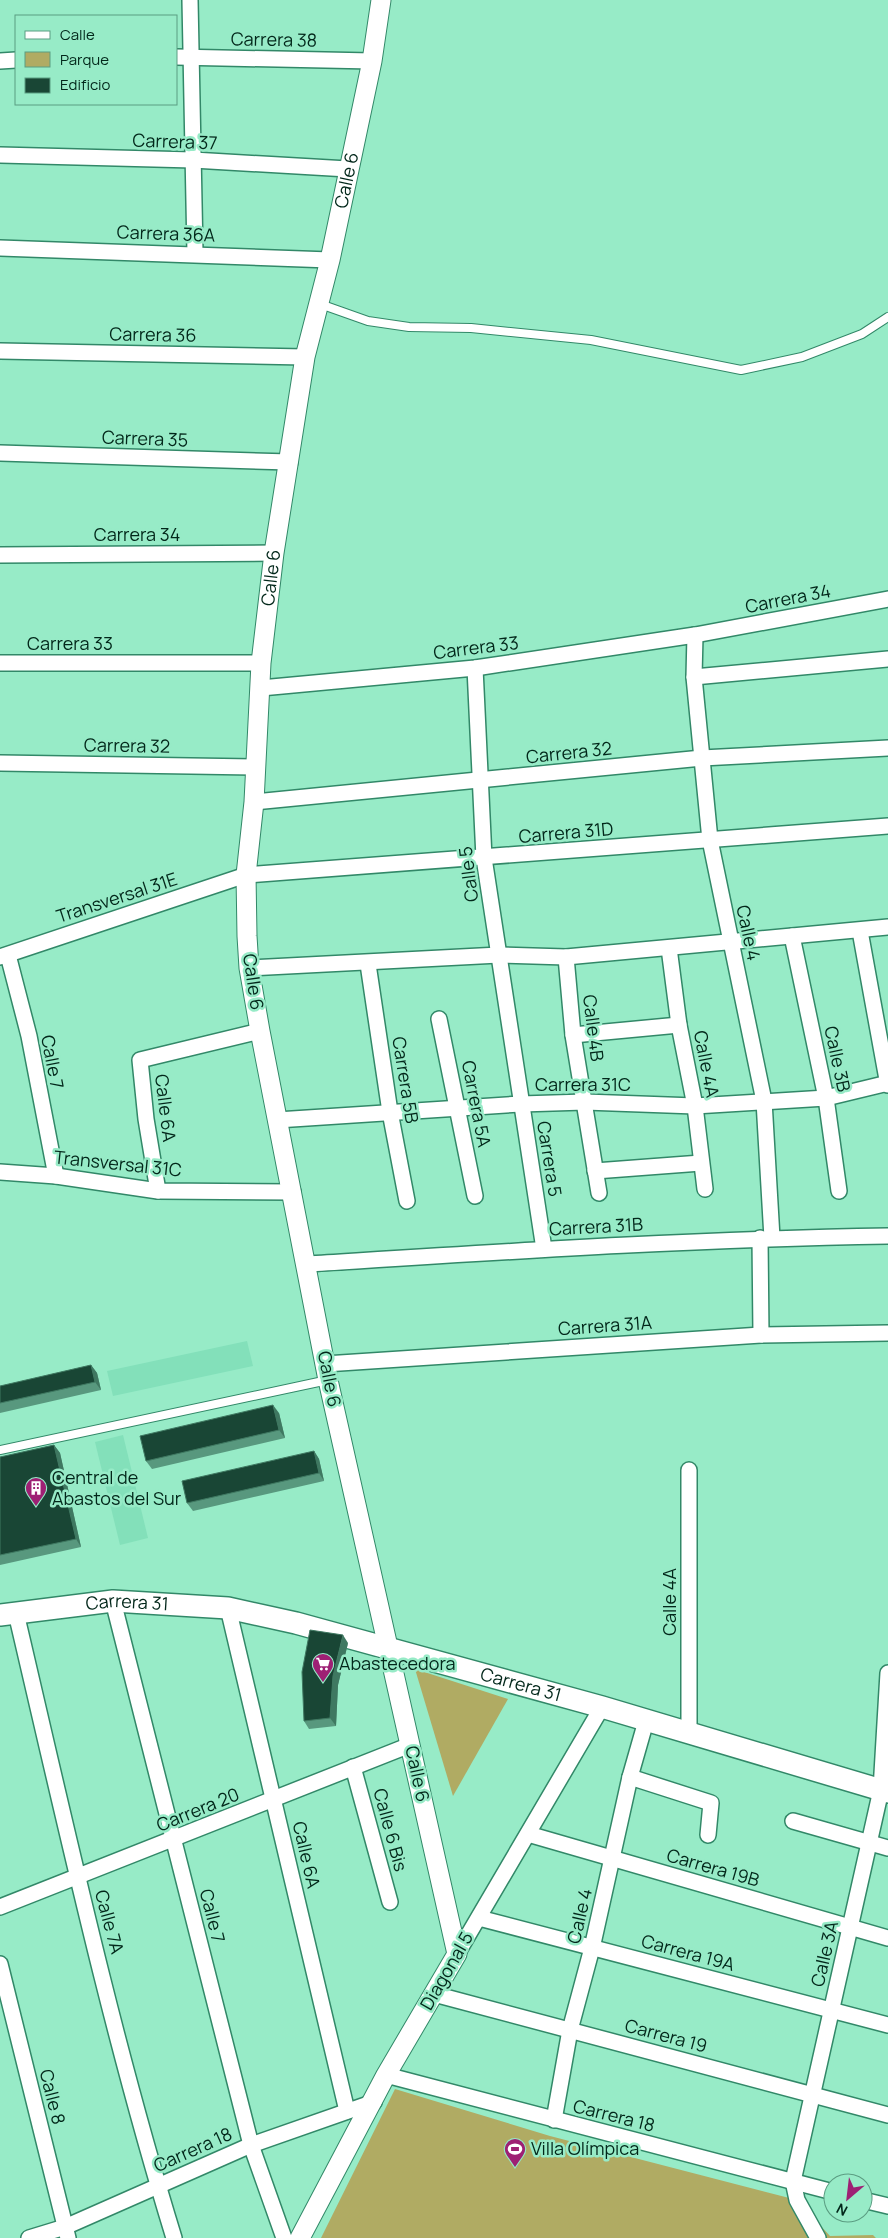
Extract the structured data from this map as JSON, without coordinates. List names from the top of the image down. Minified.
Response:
{"streets":{"main road":["Carrera 31"],"street":["Carrera 38","Carrera 37","Calle 6","Carrera 36A","Carrera 36","Carrera 35","Carrera 34","Carrera 33","Carrera 32","Carrera 31D","Calle 5","Transversal 31E","Calle 4","Calle 4B","Calle 3B","Calle 7","Calle 4A","Carrera 5B","Carrera 31C","Carrera 5A","Calle 6A","Carrera 5","Transversal 31C","Carrera 31B","Carrera 31A","Carrera 20","Calle 6 Bis","Carrera 19B","Calle 7A","Carrera 19A","Calle 3A","Diagonal 5","Carrera 19","Calle 8","Carrera 18"]},"crossings":[["Carrera 38","Calle 6"],["Carrera 37","Calle 6"],["Calle 6","Carrera 36A"],["Calle 6","Carrera 36"],["Calle 6","Carrera 35"],["Calle 6","Carrera 34"],["Calle 6","Carrera 33"],["Calle 6","Carrera 32"],["Calle 6","Carrera 31D"],["Calle 6","Transversal 31E"],["Calle 6","Carrera 31C"],["Calle 6","Calle 6A"],["Calle 6","Transversal 31C"],["Calle 6","Carrera 31B"],["Calle 6","Carrera 31A"],["Calle 6","Carrera 31"],["Calle 6","Carrera 20"],["Calle 6","Diagonal 5"],["Carrera 34","Carrera 33"],["Carrera 34","Calle 4"],["Carrera 33","Calle 5"],["Carrera 33","Calle 4"],["Carrera 32","Calle 5"],["Carrera 32","Calle 4"],["Carrera 31D","Calle 5"],["Carrera 31D","Transversal 31E"],["Carrera 31D","Calle 4"],["Calle 5","Carrera 31C"],["Calle 5","Carrera 5"],["Transversal 31E","Calle 7"],["Calle 4","Carrera 31C"],["Calle 4","Carrera 31B"],["Calle 4","Carrera 31A"],["Calle 4","Carrera 31"],["Calle 4","Carrera 19B"],["Calle 4","Carrera 19A"],["Calle 4","Carrera 19"],["Calle 4","Carrera 18"],["Calle 4B","Carrera 31C"],["Calle 3B","Carrera 31C"],["Calle 7","Transversal 31C"],["Calle 7","Carrera 31"],["Calle 7","Carrera 20"],["Calle 7","Carrera 18"],["Calle 4A","Carrera 31C"],["Calle 4A","Carrera 31"],["Carrera 5B","Carrera 31C"],["Carrera 31C","Carrera 5A"],["Carrera 31C","Carrera 5"],["Calle 6A","Transversal 31C"],["Calle 6A","Carrera 31"],["Calle 6A","Carrera 20"],["Calle 6A","Carrera 18"],["Carrera 5","Carrera 31B"],["Carrera 31","Calle 7A"],["Carrera 31","Calle 3A"],["Carrera 31","Diagonal 5"],["Carrera 20","Calle 6 Bis"],["Carrera 20","Calle 7A"],["Carrera 19B","Calle 3A"],["Carrera 19B","Diagonal 5"],["Calle 7A","Carrera 18"],["Carrera 19A","Calle 3A"],["Carrera 19A","Diagonal 5"],["Calle 3A","Carrera 19"],["Calle 3A","Carrera 18"],["Diagonal 5","Carrera 19"],["Diagonal 5","Carrera 18"],["Calle 8","Carrera 18"]],"places":{"building":["Central de Abastos del Sur"],"supermarket":["Abastecedora"],"sports":["Villa Olímpica"]},"legend":["Calle","Parque","Edificio"],"north":"bottom left"}
